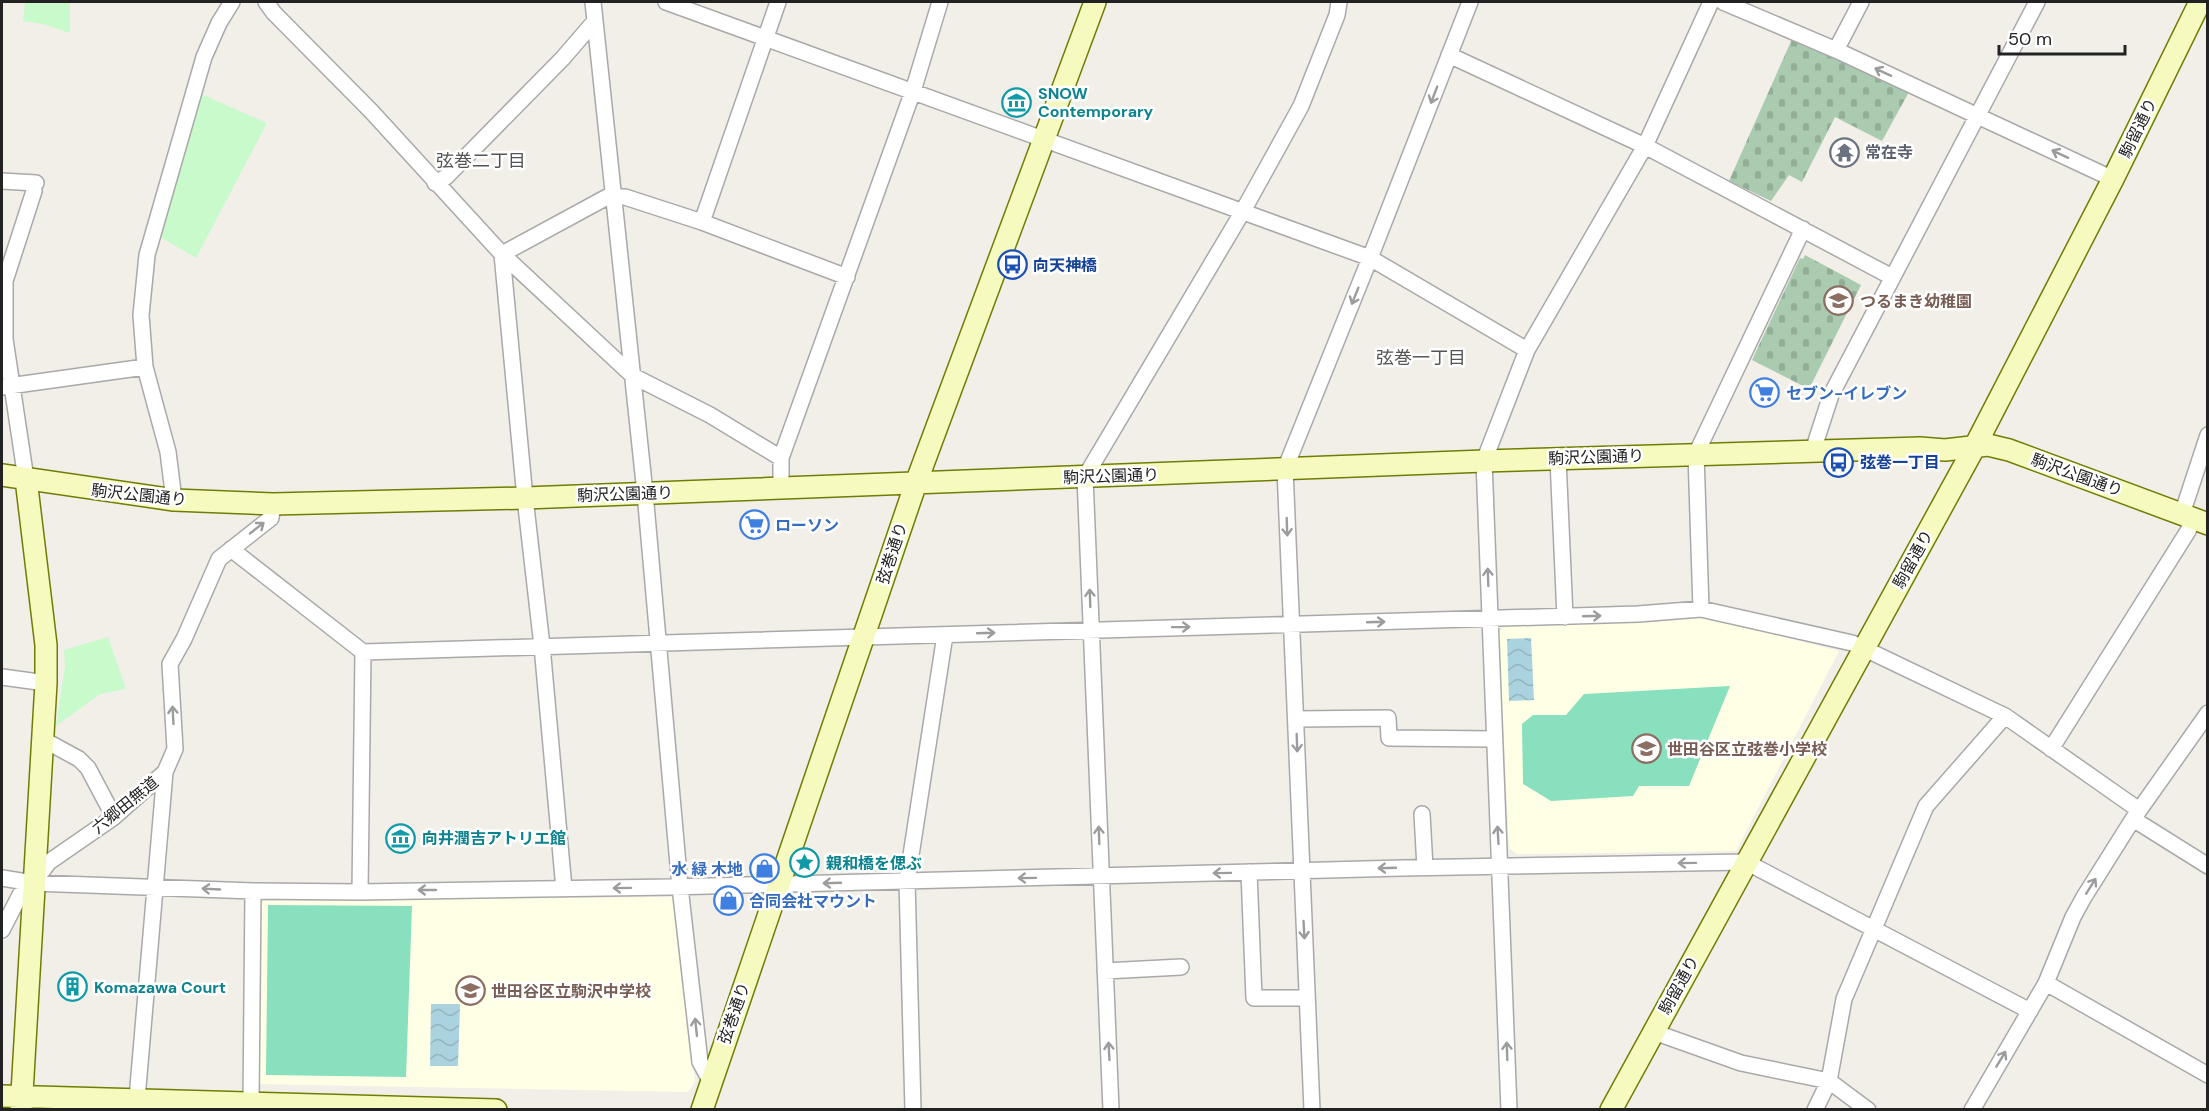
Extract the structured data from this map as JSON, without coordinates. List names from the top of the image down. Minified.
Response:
{"streets":{"street":["駒留通り","駒沢公園通り","弦巻通り","六郷田無道"]},"crossings":[["駒留通り","駒沢公園通り"],["駒沢公園通り","弦巻通り"],["駒沢公園通り","六郷田無道"]],"one_way":["六郷田無道"],"districts":["弦巻二丁目","弦巻一丁目"],"places":{"museum":["SNOW Contemporary","向井潤吉アトリエ館"],"temple":["常在寺"],"bus stop":["向天神橋","弦巻一丁目"],"school or university":["つるまき幼稚園","世田谷区立弦巻小学校","世田谷区立駒沢中学校"],"supermarket":["セブン-イレブン","ローソン"],"place":["親和橋を偲ぶ"],"shop":["水 緑 木地","合同会社マウント"],"building":["Komazawa Court"]},"scale_bar":"50 m"}
